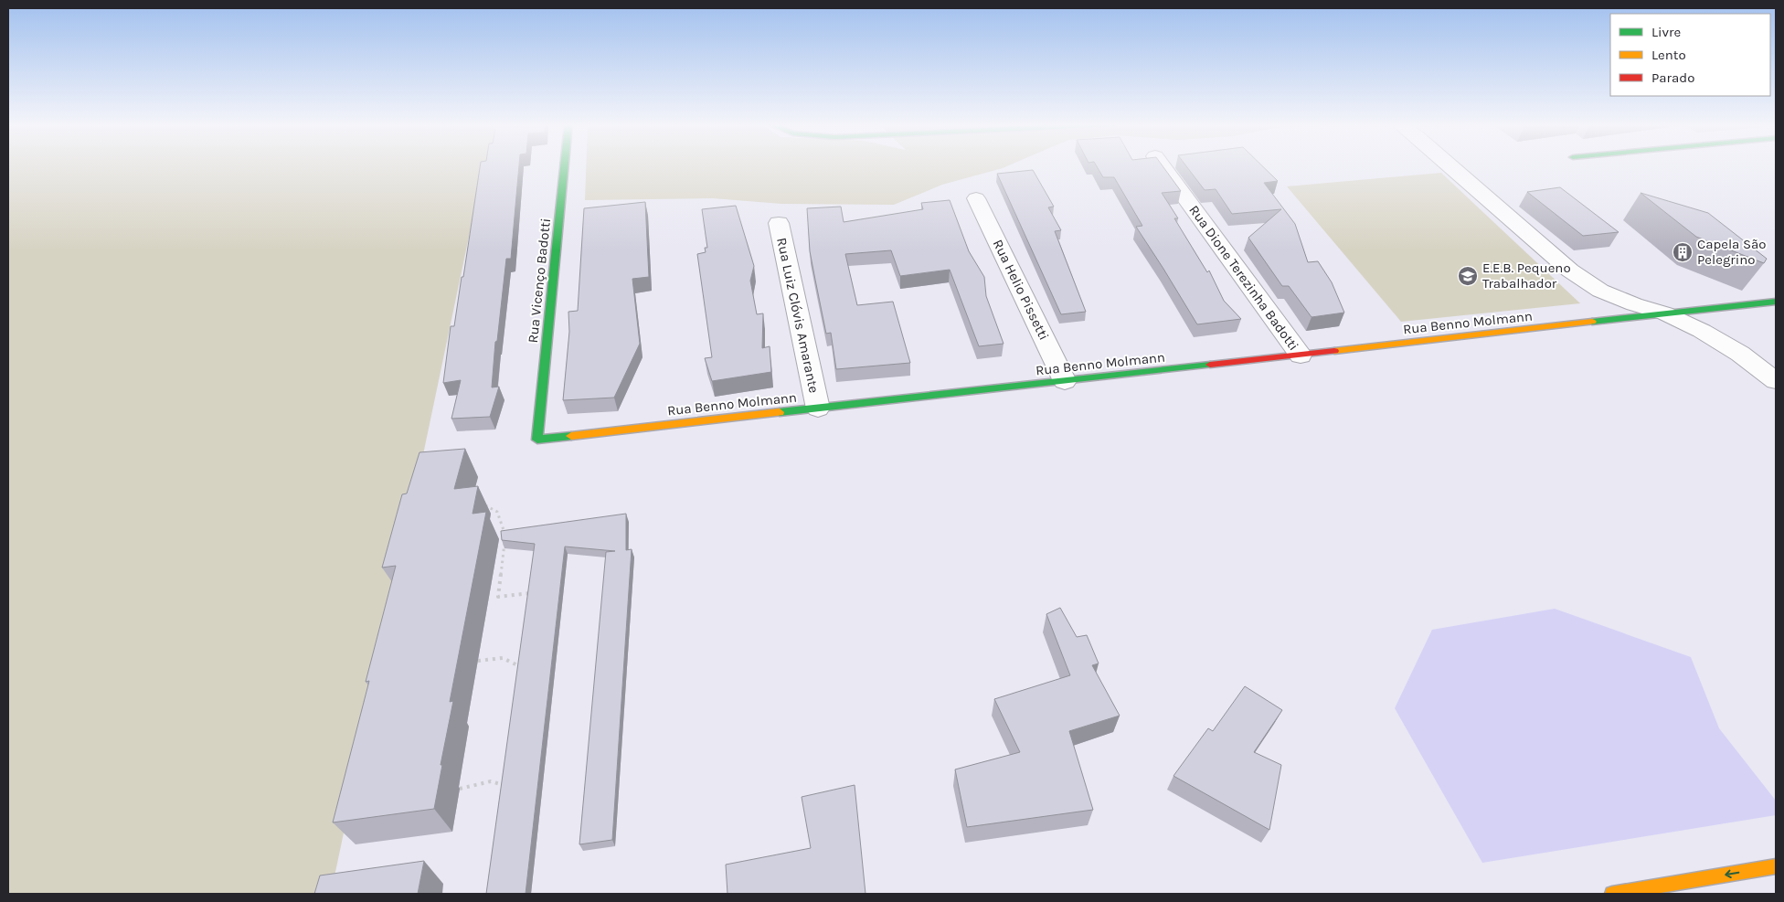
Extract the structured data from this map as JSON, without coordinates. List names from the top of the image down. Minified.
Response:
{"streets":{"street":["Rua Dione Terezinha Badotti","Rua Vicenço Badotti","Rua Helio Pissetti","Rua Luiz Clóvis Amarante","Rua Benno Molmann"]},"crossings":[["Rua Dione Terezinha Badotti","Rua Benno Molmann"],["Rua Vicenço Badotti","Rua Benno Molmann"],["Rua Helio Pissetti","Rua Benno Molmann"],["Rua Luiz Clóvis Amarante","Rua Benno Molmann"]],"places":{"building":["Capela São Pelegrino"],"school or university":["E.E.B. Pequeno Trabalhador"]},"legend":["Livre","Lento","Parado"]}
